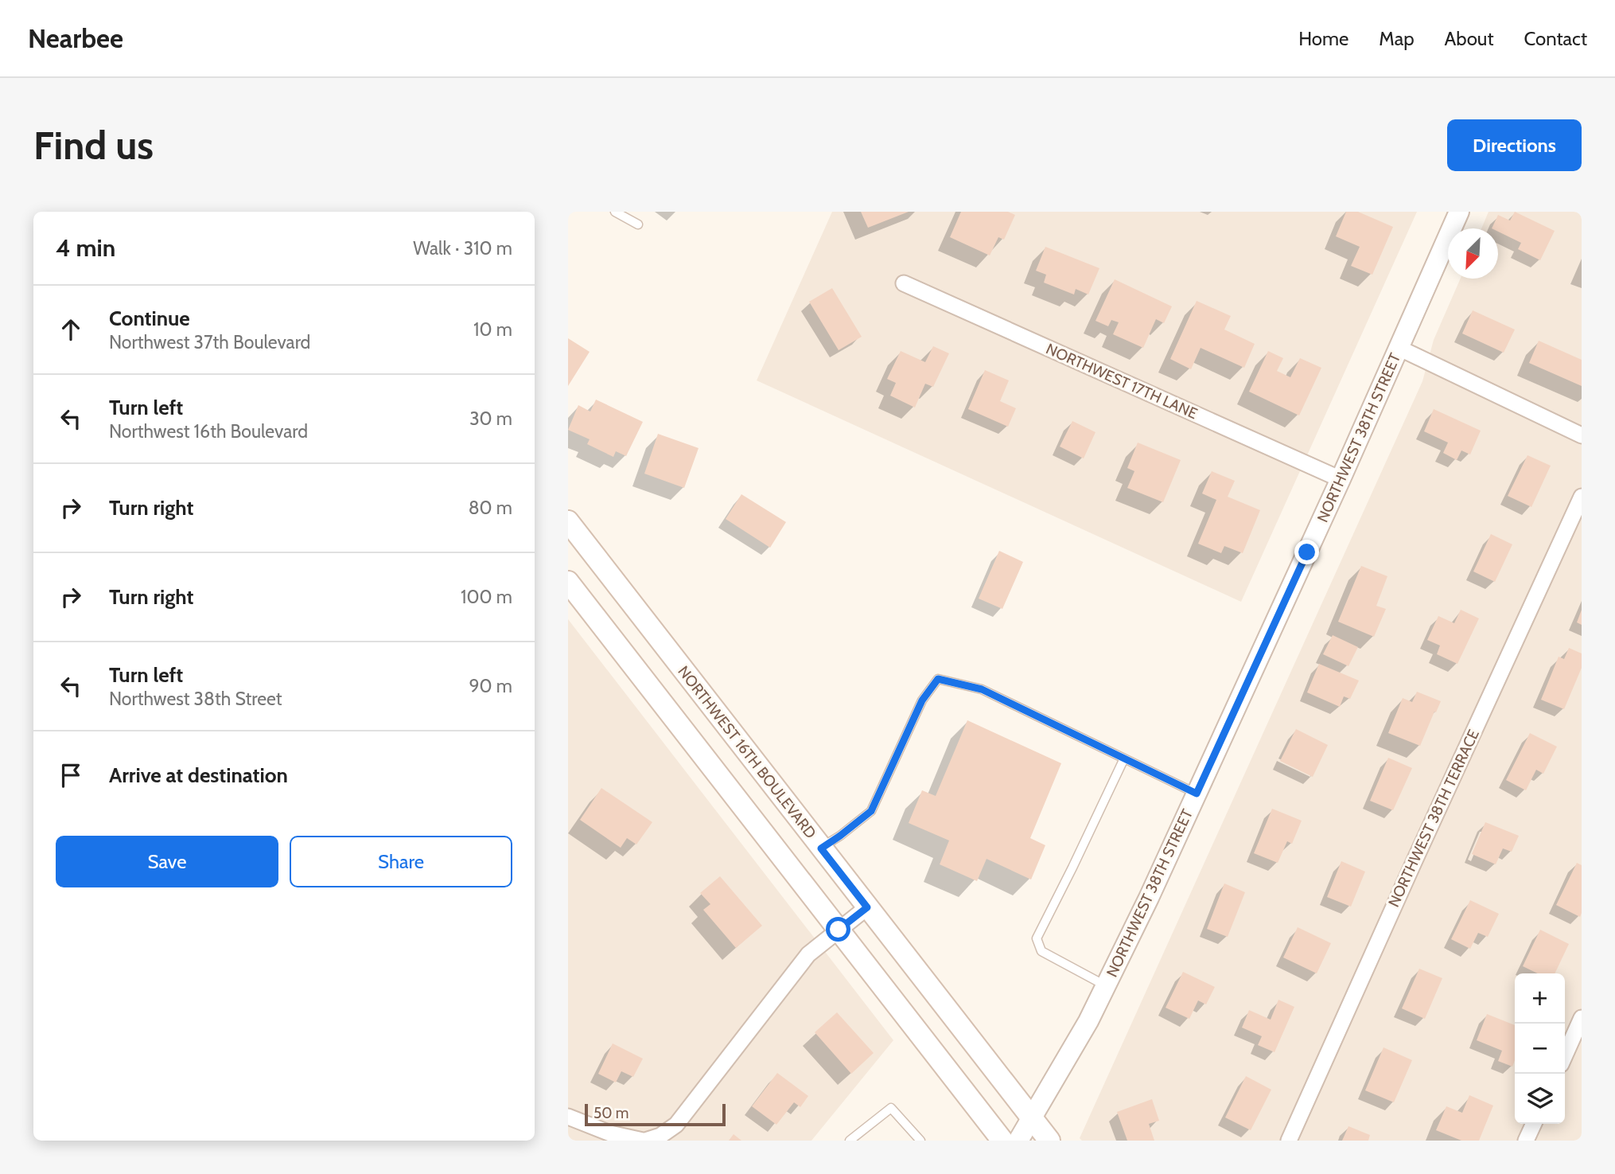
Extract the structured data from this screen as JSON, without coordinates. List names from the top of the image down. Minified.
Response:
{"streets":{"main road":["NORTHWEST 16TH BOULEVARD"],"street":["NORTHWEST 17TH LANE","NORTHWEST 38TH STREET","NORTHWEST 38TH TERRACE"]},"crossings":[["NORTHWEST 17TH LANE","NORTHWEST 38TH STREET"],["NORTHWEST 38TH STREET","NORTHWEST 16TH BOULEVARD"]],"scale_bar":"50 m","north":"bottom left","page":{"header":"Nearbee","nav":["Home","Map","About","Contact"],"buttons":["Directions",["Save","Share"]],"title":"Find us","heading":["4 min","Walk · 310 m"],"list":[["Continue","Northwest 37th Boulevard","10 m"],["Turn left","Northwest 16th Boulevard","30 m"],["Turn right","80 m"],["Turn right","100 m"],["Turn left","Northwest 38th Street","90 m"],"Arrive at destination"],"map_buttons":["+","−"],"scale":"50 m"}}
